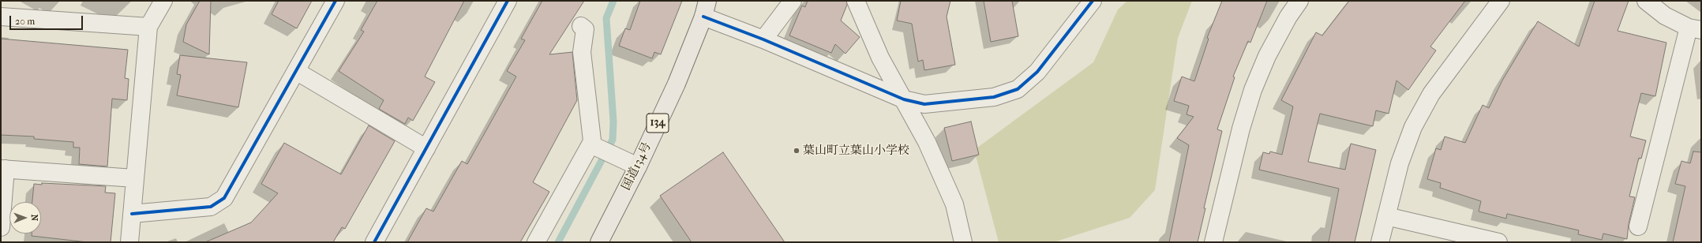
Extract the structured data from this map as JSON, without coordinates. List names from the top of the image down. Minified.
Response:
{"streets":{"highway":["134","国道134号"]},"places":["葉山町立葉山小学校"],"scale_bar":"20 m","north":"right"}
